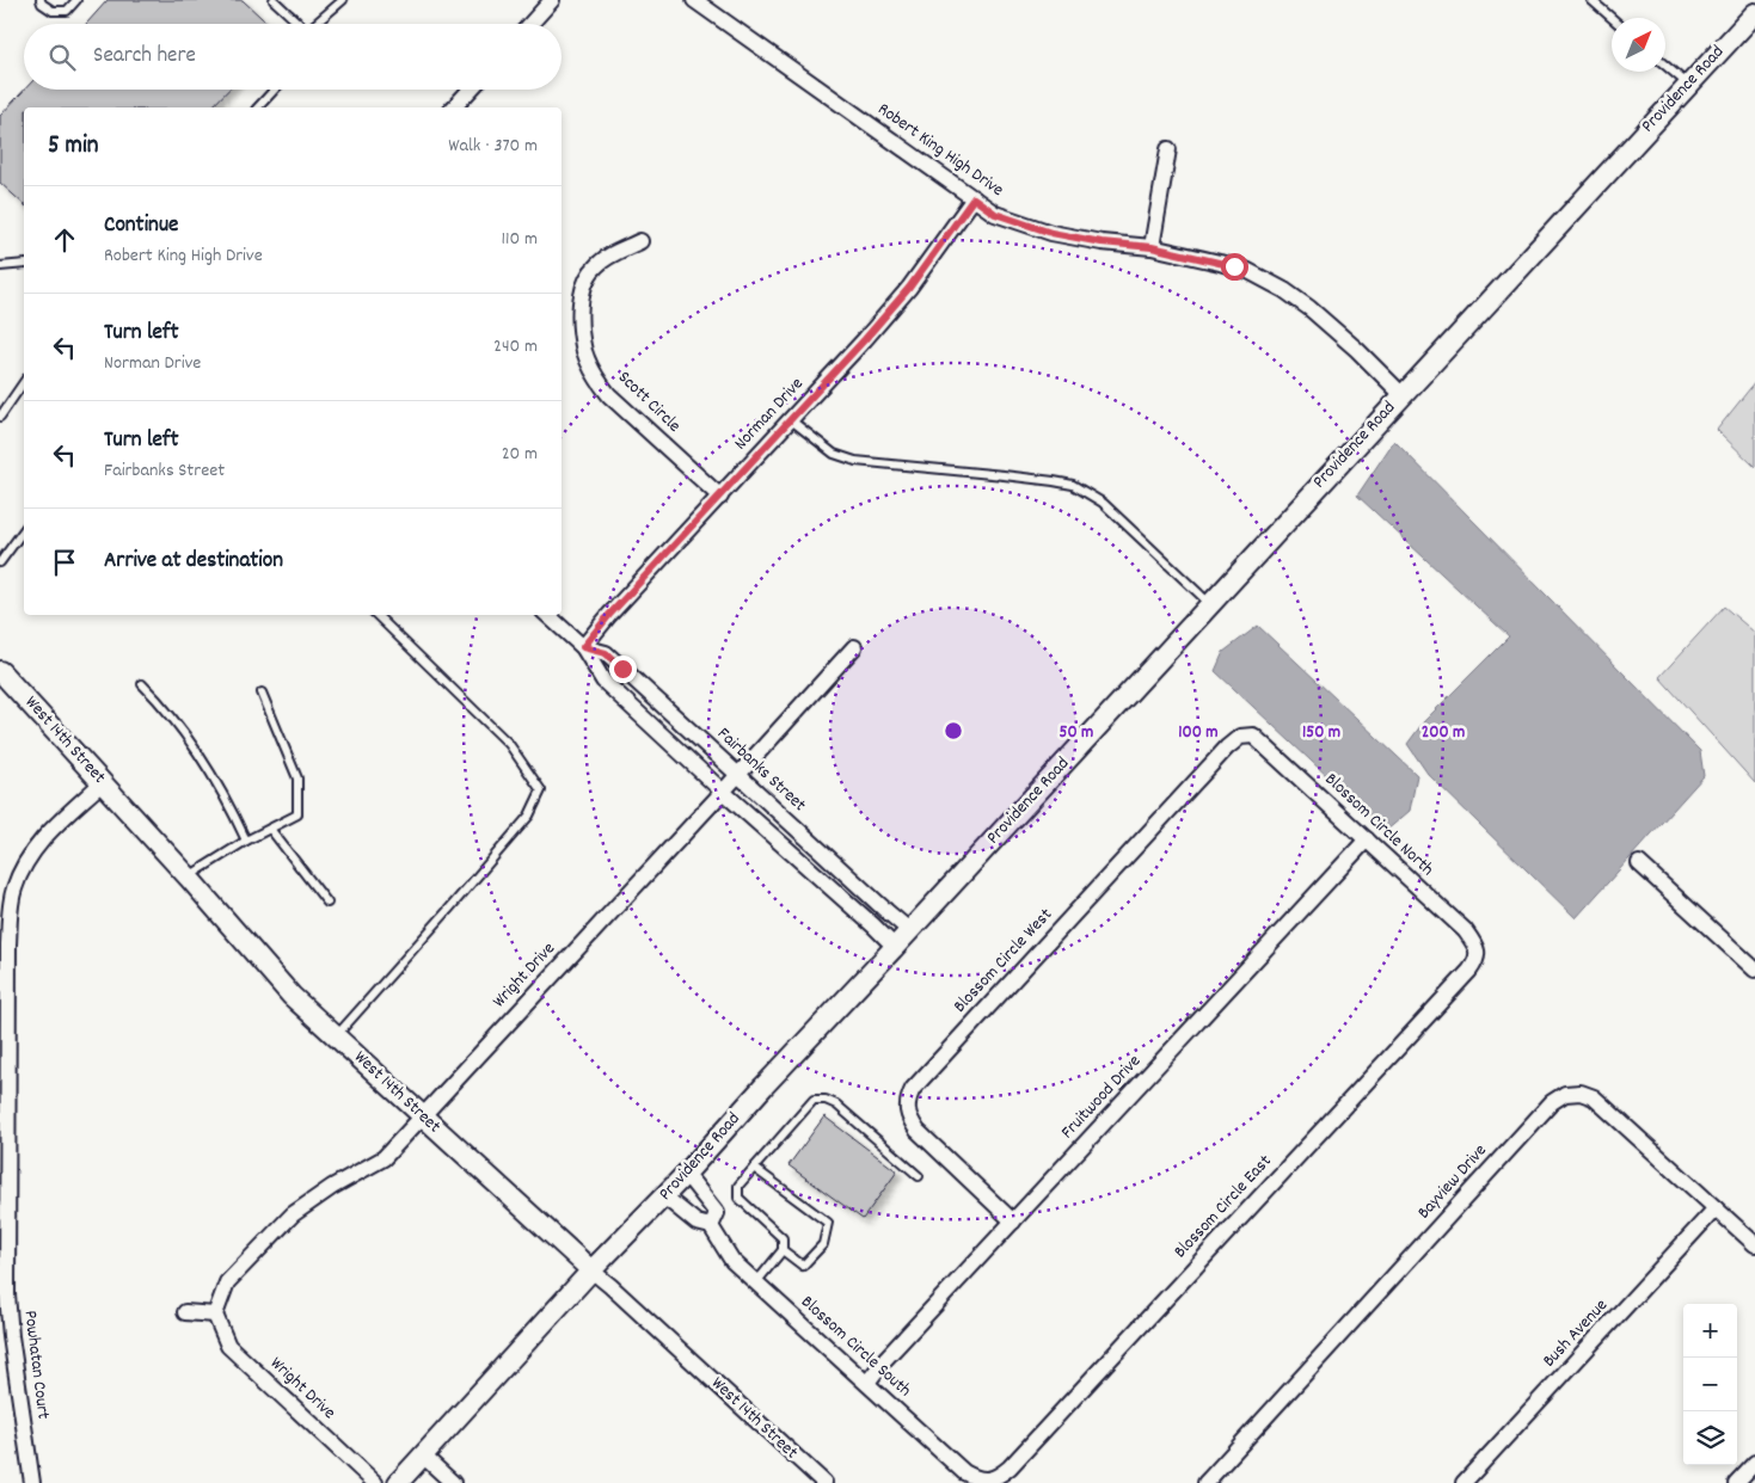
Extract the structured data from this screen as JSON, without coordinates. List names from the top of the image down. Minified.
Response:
{"streets":{"street":["Providence Road","Robert King High Drive","Scott Circle","Norman Drive","West 14th Street","Fairbanks Street","Blossom Circle North","Blossom Circle West","Wright Drive","Fruitwood Drive","Bayview Drive","Blossom Circle East","Bush Avenue","Blossom Circle South","Powhatan Court"]},"crossings":[["Providence Road","Robert King High Drive"],["Providence Road","West 14th Street"],["Providence Road","Fairbanks Street"],["Providence Road","Blossom Circle South"],["Robert King High Drive","Norman Drive"],["Scott Circle","Norman Drive"],["Norman Drive","Fairbanks Street"],["West 14th Street","Wright Drive"],["West 14th Street","Powhatan Court"],["Fairbanks Street","Wright Drive"],["Blossom Circle North","Blossom Circle West"],["Blossom Circle North","Fruitwood Drive"],["Blossom Circle North","Blossom Circle East"],["Blossom Circle West","Fruitwood Drive"],["Fruitwood Drive","Blossom Circle South"],["Bayview Drive","Bush Avenue"],["Blossom Circle East","Blossom Circle South"]],"north":"top right","page":{"search":"Search here","heading":["5 min","Walk · 370 m"],"list":[["Continue","Robert King High Drive","110 m"],["Turn left","Norman Drive","240 m"],["Turn left","Fairbanks Street","20 m"],"Arrive at destination"],"map_buttons":["+","−"]},"rings":["50 m","100 m","150 m","200 m"]}
